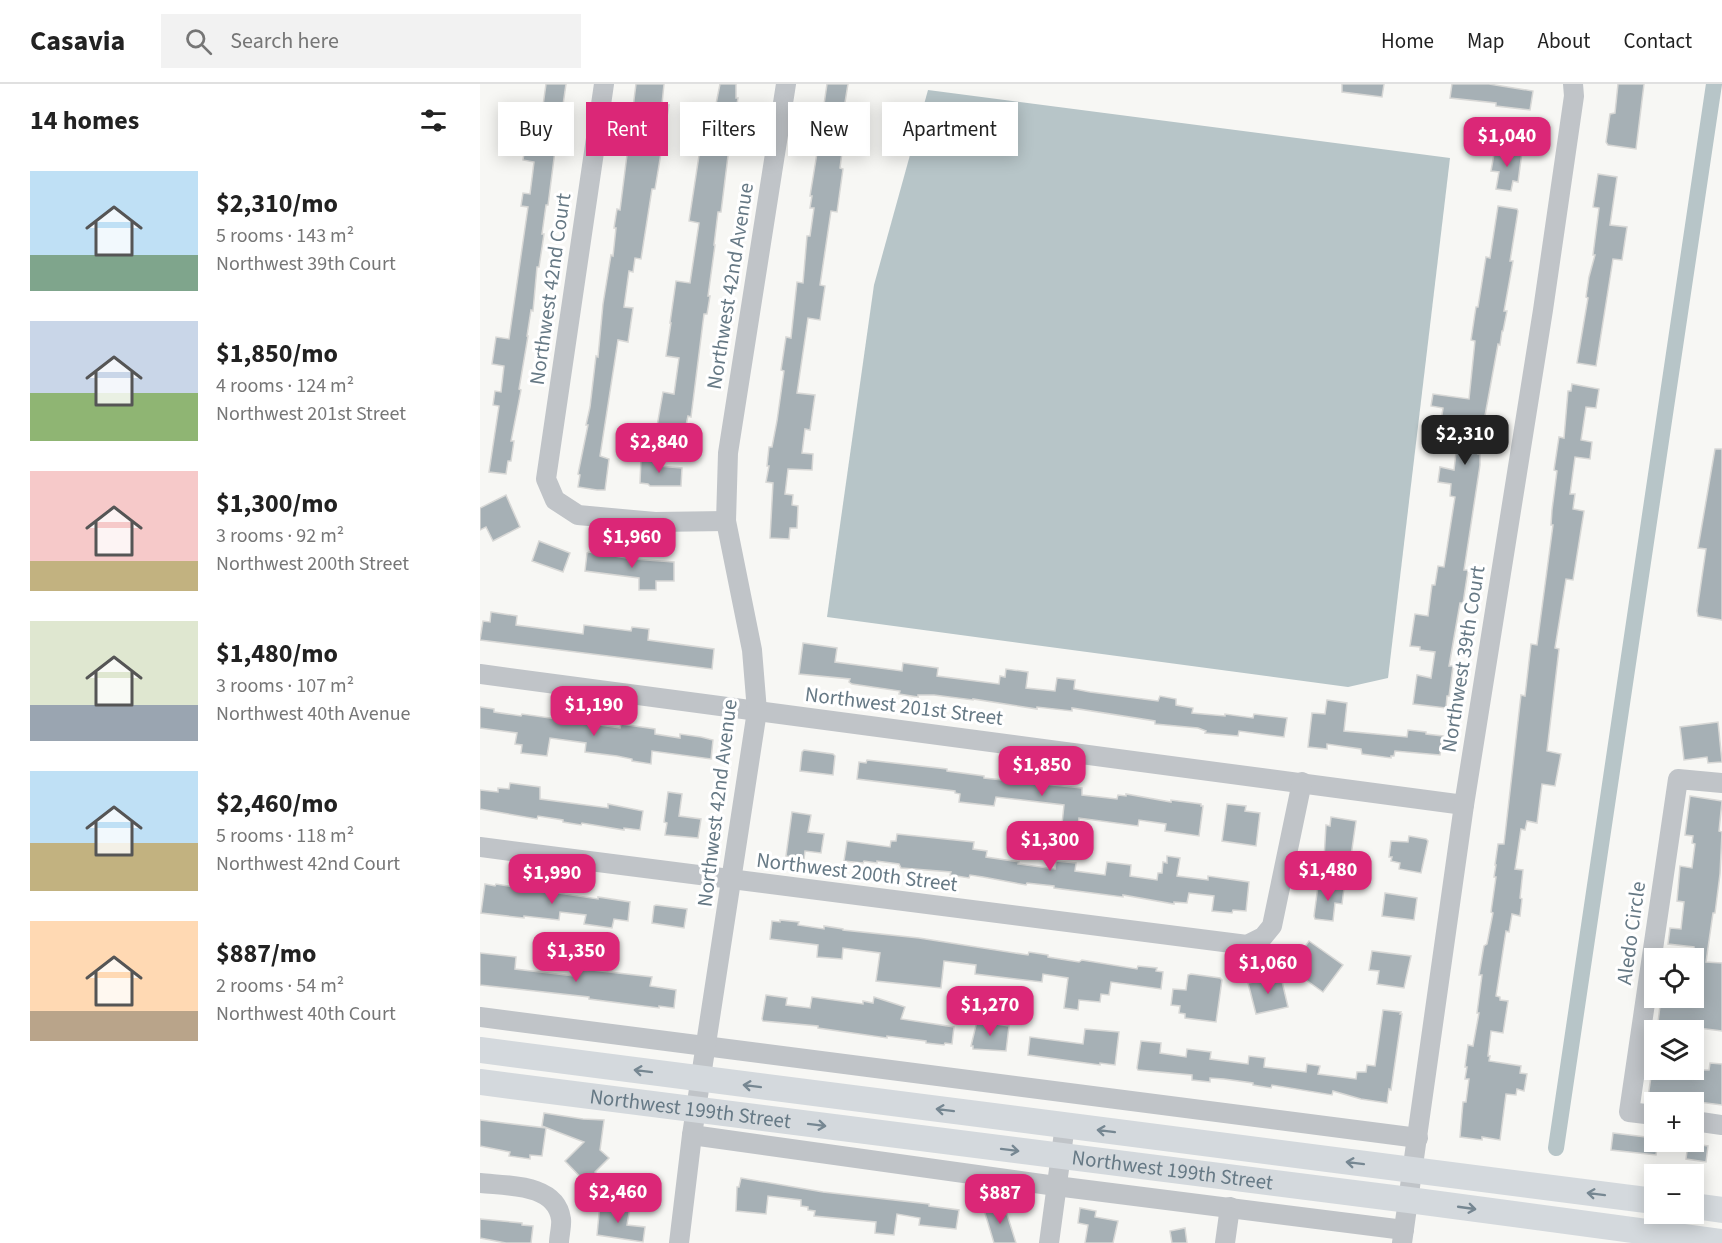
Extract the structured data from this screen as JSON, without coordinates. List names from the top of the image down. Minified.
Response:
{"streets":{"main road":["Northwest 199th Street"],"street":["Northwest 42nd Avenue","Northwest 42nd Court","Northwest 39th Court","Northwest 201st Street","Northwest 200th Street","Aledo Circle"]},"crossings":[["Northwest 42nd Avenue","Northwest 42nd Court"],["Northwest 42nd Avenue","Northwest 201st Street"],["Northwest 42nd Avenue","Northwest 200th Street"],["Northwest 42nd Avenue","Northwest 199th Street"],["Northwest 39th Court","Northwest 201st Street"],["Northwest 39th Court","Northwest 199th Street"],["Northwest 201st Street","Northwest 200th Street"]],"page":{"header":"Casavia","search":"Search here","nav":["Home","Map","About","Contact"],"heading":"14 homes","chip":["Buy","Rent","Filters","New","Apartment"],"price":["$1,040","$2,310","$2,840","$1,960","$1,190","$1,850","$1,300","$1,480","$1,990","$1,350","$1,060","$1,270","$2,460","$887"],"list":[{"name":"$2,310/mo","note":"5 rooms · 143 m² · Northwest 39th Court"},{"name":"$1,850/mo","note":"4 rooms · 124 m² · Northwest 201st Street"},{"name":"$1,300/mo","note":"3 rooms · 92 m² · Northwest 200th Street"},{"name":"$1,480/mo","note":"3 rooms · 107 m² · Northwest 40th Avenue"},{"name":"$2,460/mo","note":"5 rooms · 118 m² · Northwest 42nd Court"},{"name":"$887/mo","note":"2 rooms · 54 m² · Northwest 40th Court"}],"map_buttons":["+","−"]}}
